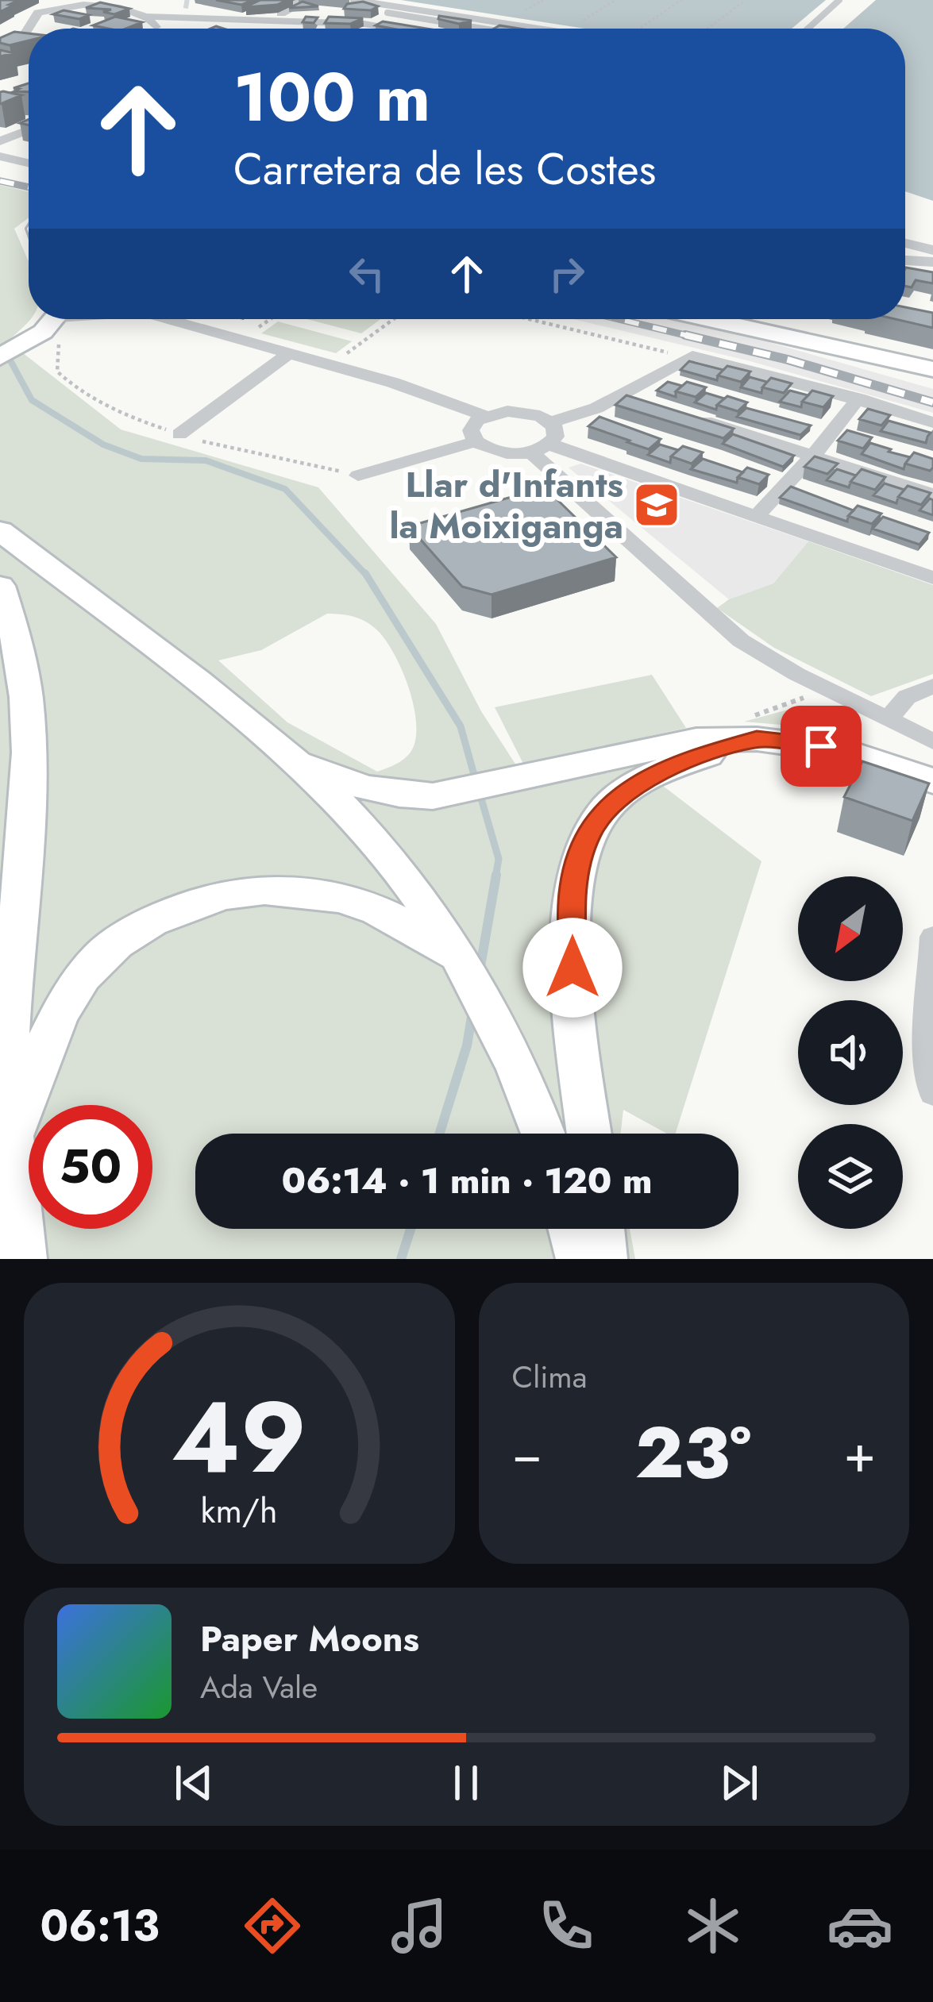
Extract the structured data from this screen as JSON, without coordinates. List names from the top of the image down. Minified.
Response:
{"places":{"school or university":["Llar d'Infants la Moixiganga"]},"north":"bottom left","page":{"turn":["100 m","Carretera de les Costes"],"limit":"50","trip":"06:14 · 1 min · 120 m","tile":"Clima","heat":["−","23°","+"],"song":["Paper Moons","Ada Vale"],"tabs":"06:13","gauge":["49","km/h"]}}
